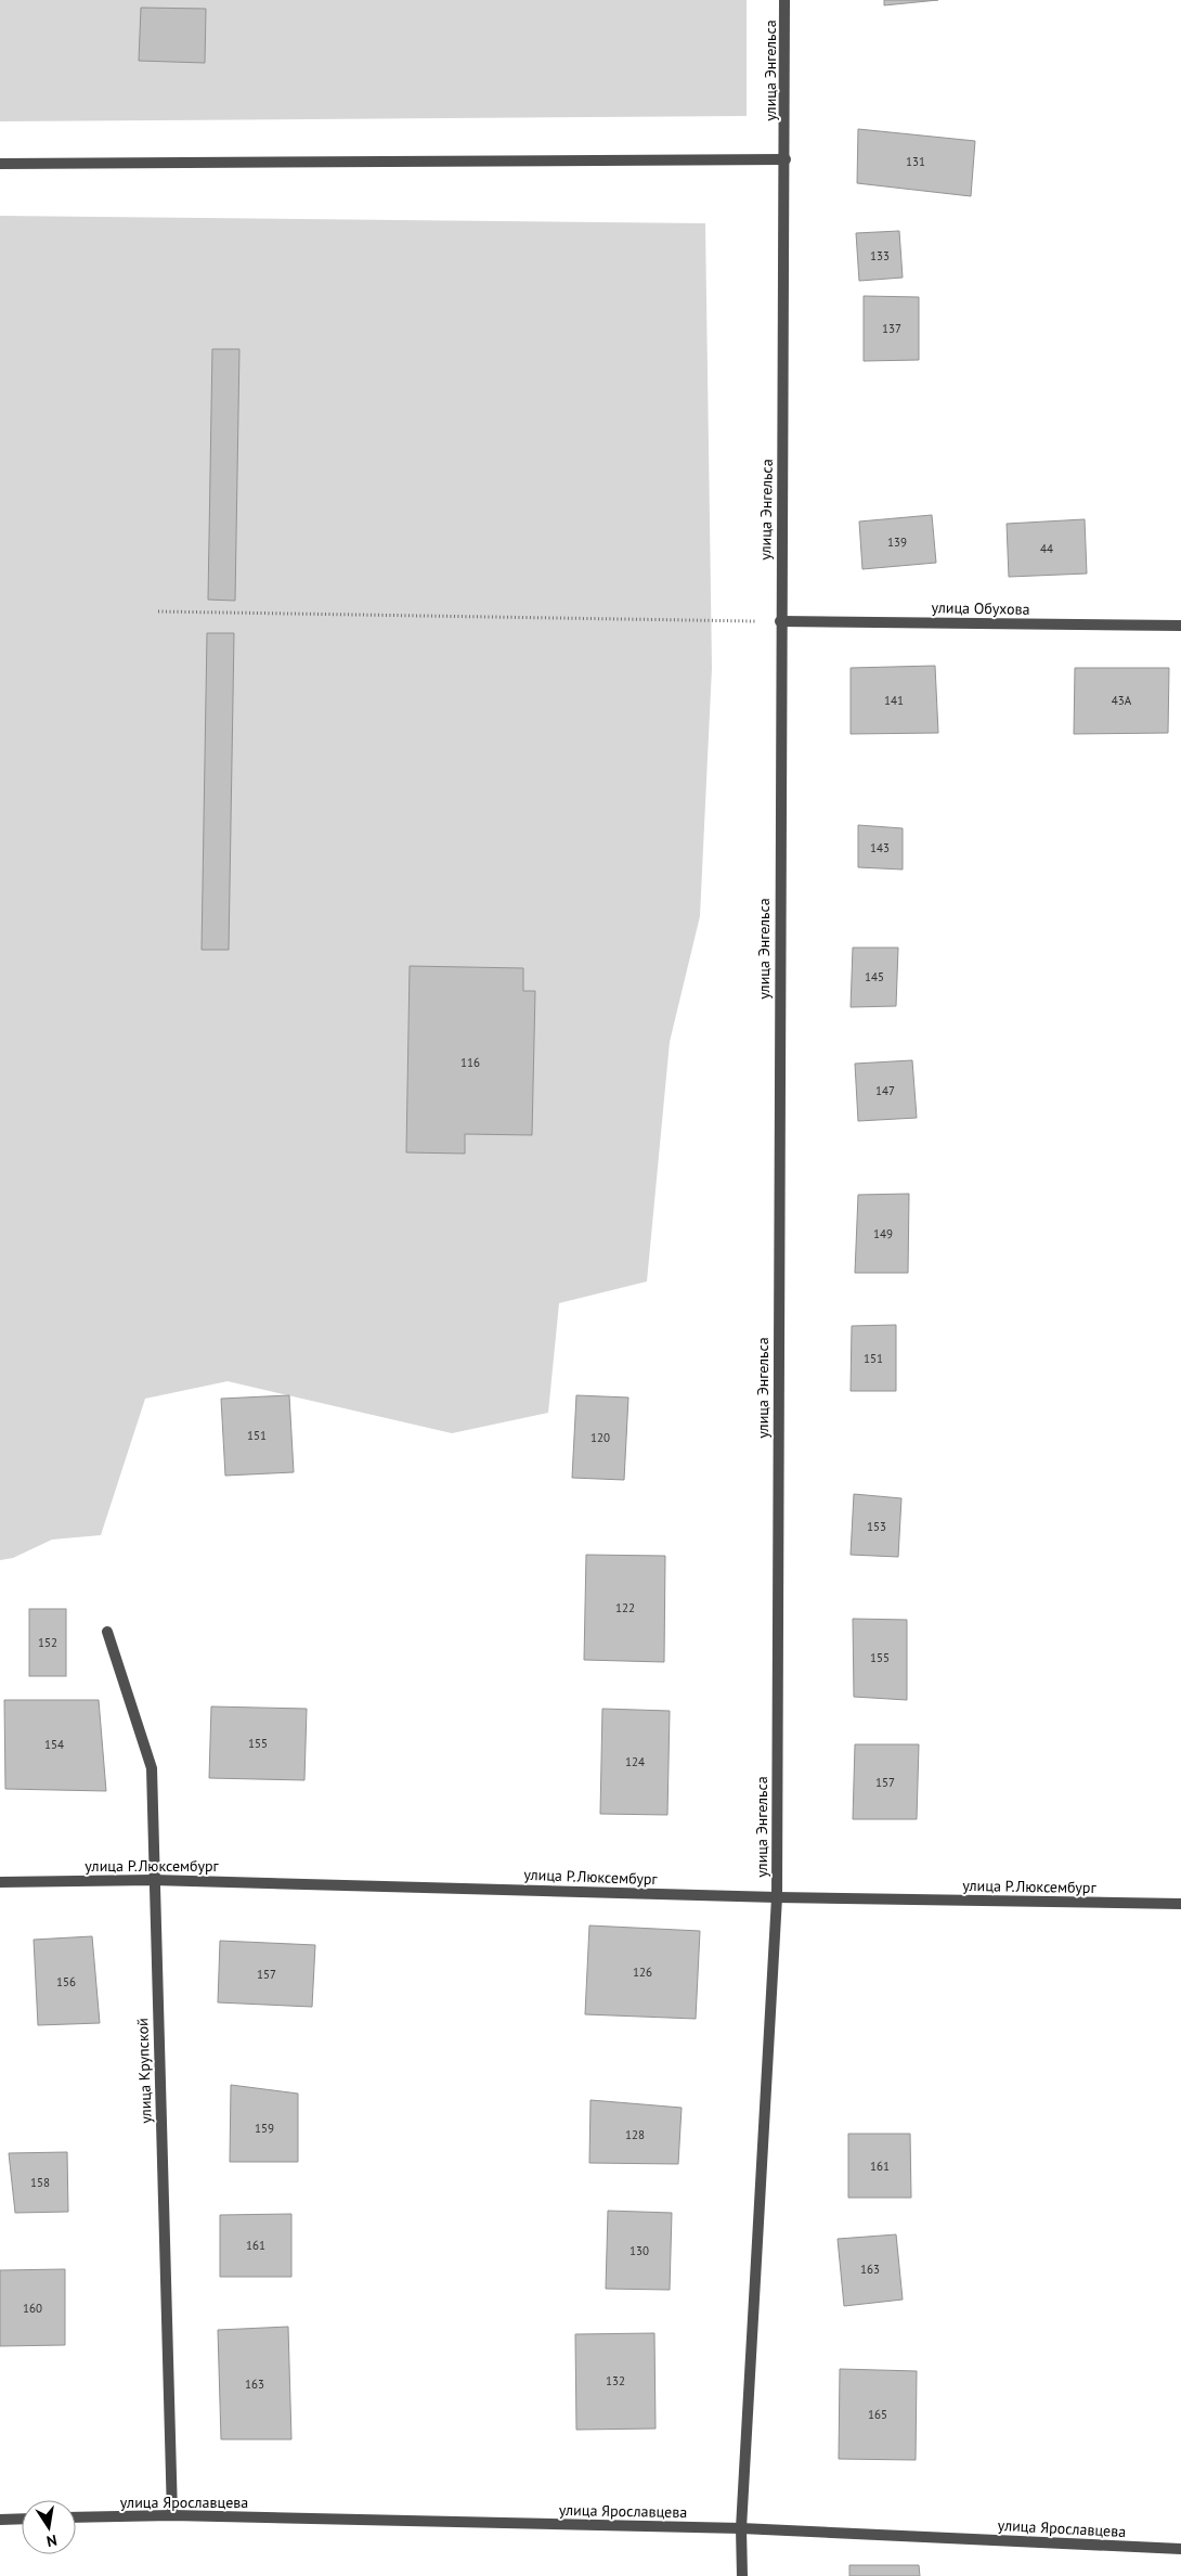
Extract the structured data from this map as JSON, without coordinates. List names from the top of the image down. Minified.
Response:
{"streets":{"street":["улица Энгельса","улица Обухова","улица Р.Люксембург","улица Крупской","улица Ярославцева"]},"crossings":[["улица Энгельса","улица Обухова"],["улица Энгельса","улица Р.Люксембург"],["улица Энгельса","улица Ярославцева"],["улица Р.Люксембург","улица Крупской"],["улица Крупской","улица Ярославцева"]],"house_numbers":["131","133","137","139","44","141","43А","143","145","116","147","149","151","151","120","153","122","152","155","155","154","124","157","126","157","156","159","128","161","158","161","130","163","160","132","163","165"],"north":"bottom"}
